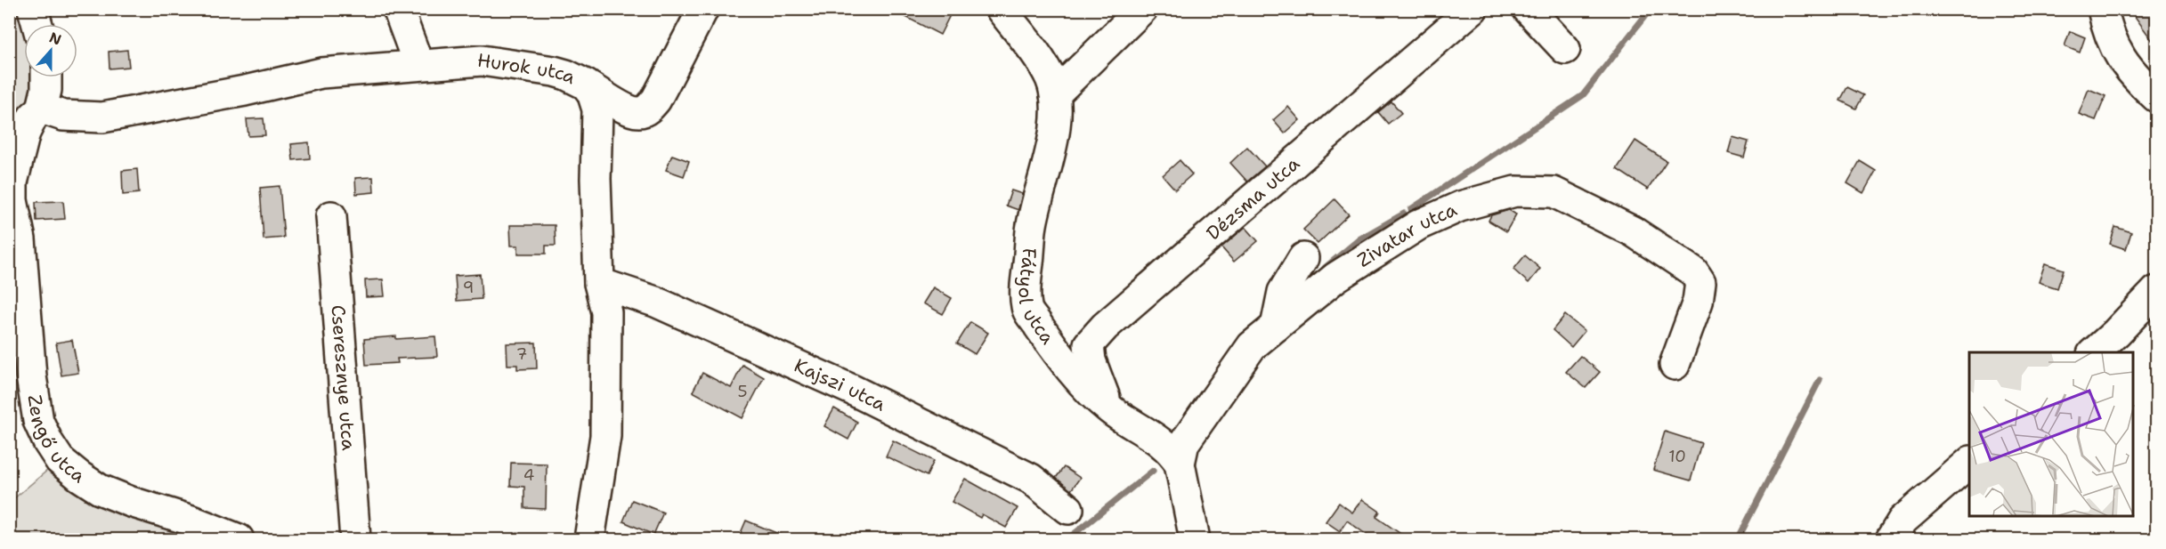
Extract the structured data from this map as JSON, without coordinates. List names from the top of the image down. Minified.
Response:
{"streets":{"street":["Hurok utca","Dézsma utca","Zivatar utca","Fátyol utca","Cseresznye utca","Kajszi utca","Zengő utca"]},"crossings":[["Hurok utca","Kajszi utca"],["Hurok utca","Zengő utca"],["Dézsma utca","Fátyol utca"],["Zivatar utca","Fátyol utca"]],"house_numbers":["9","7","5","10","4"],"north":"top"}
